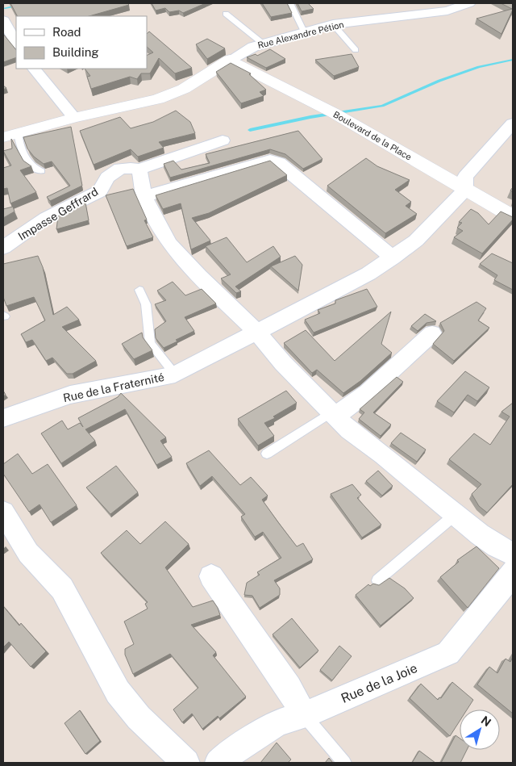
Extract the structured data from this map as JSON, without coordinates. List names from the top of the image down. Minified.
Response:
{"streets":{"street":["Rue Alexandre Pétion","Boulevard de la Place","Impasse Geffrard","Rue de la Fraternité","Rue de la Joie"]},"crossings":[["Rue Alexandre Pétion","Boulevard de la Place"],["Boulevard de la Place","Rue de la Fraternité"]],"legend":["Road","Building"],"north":"top right"}
